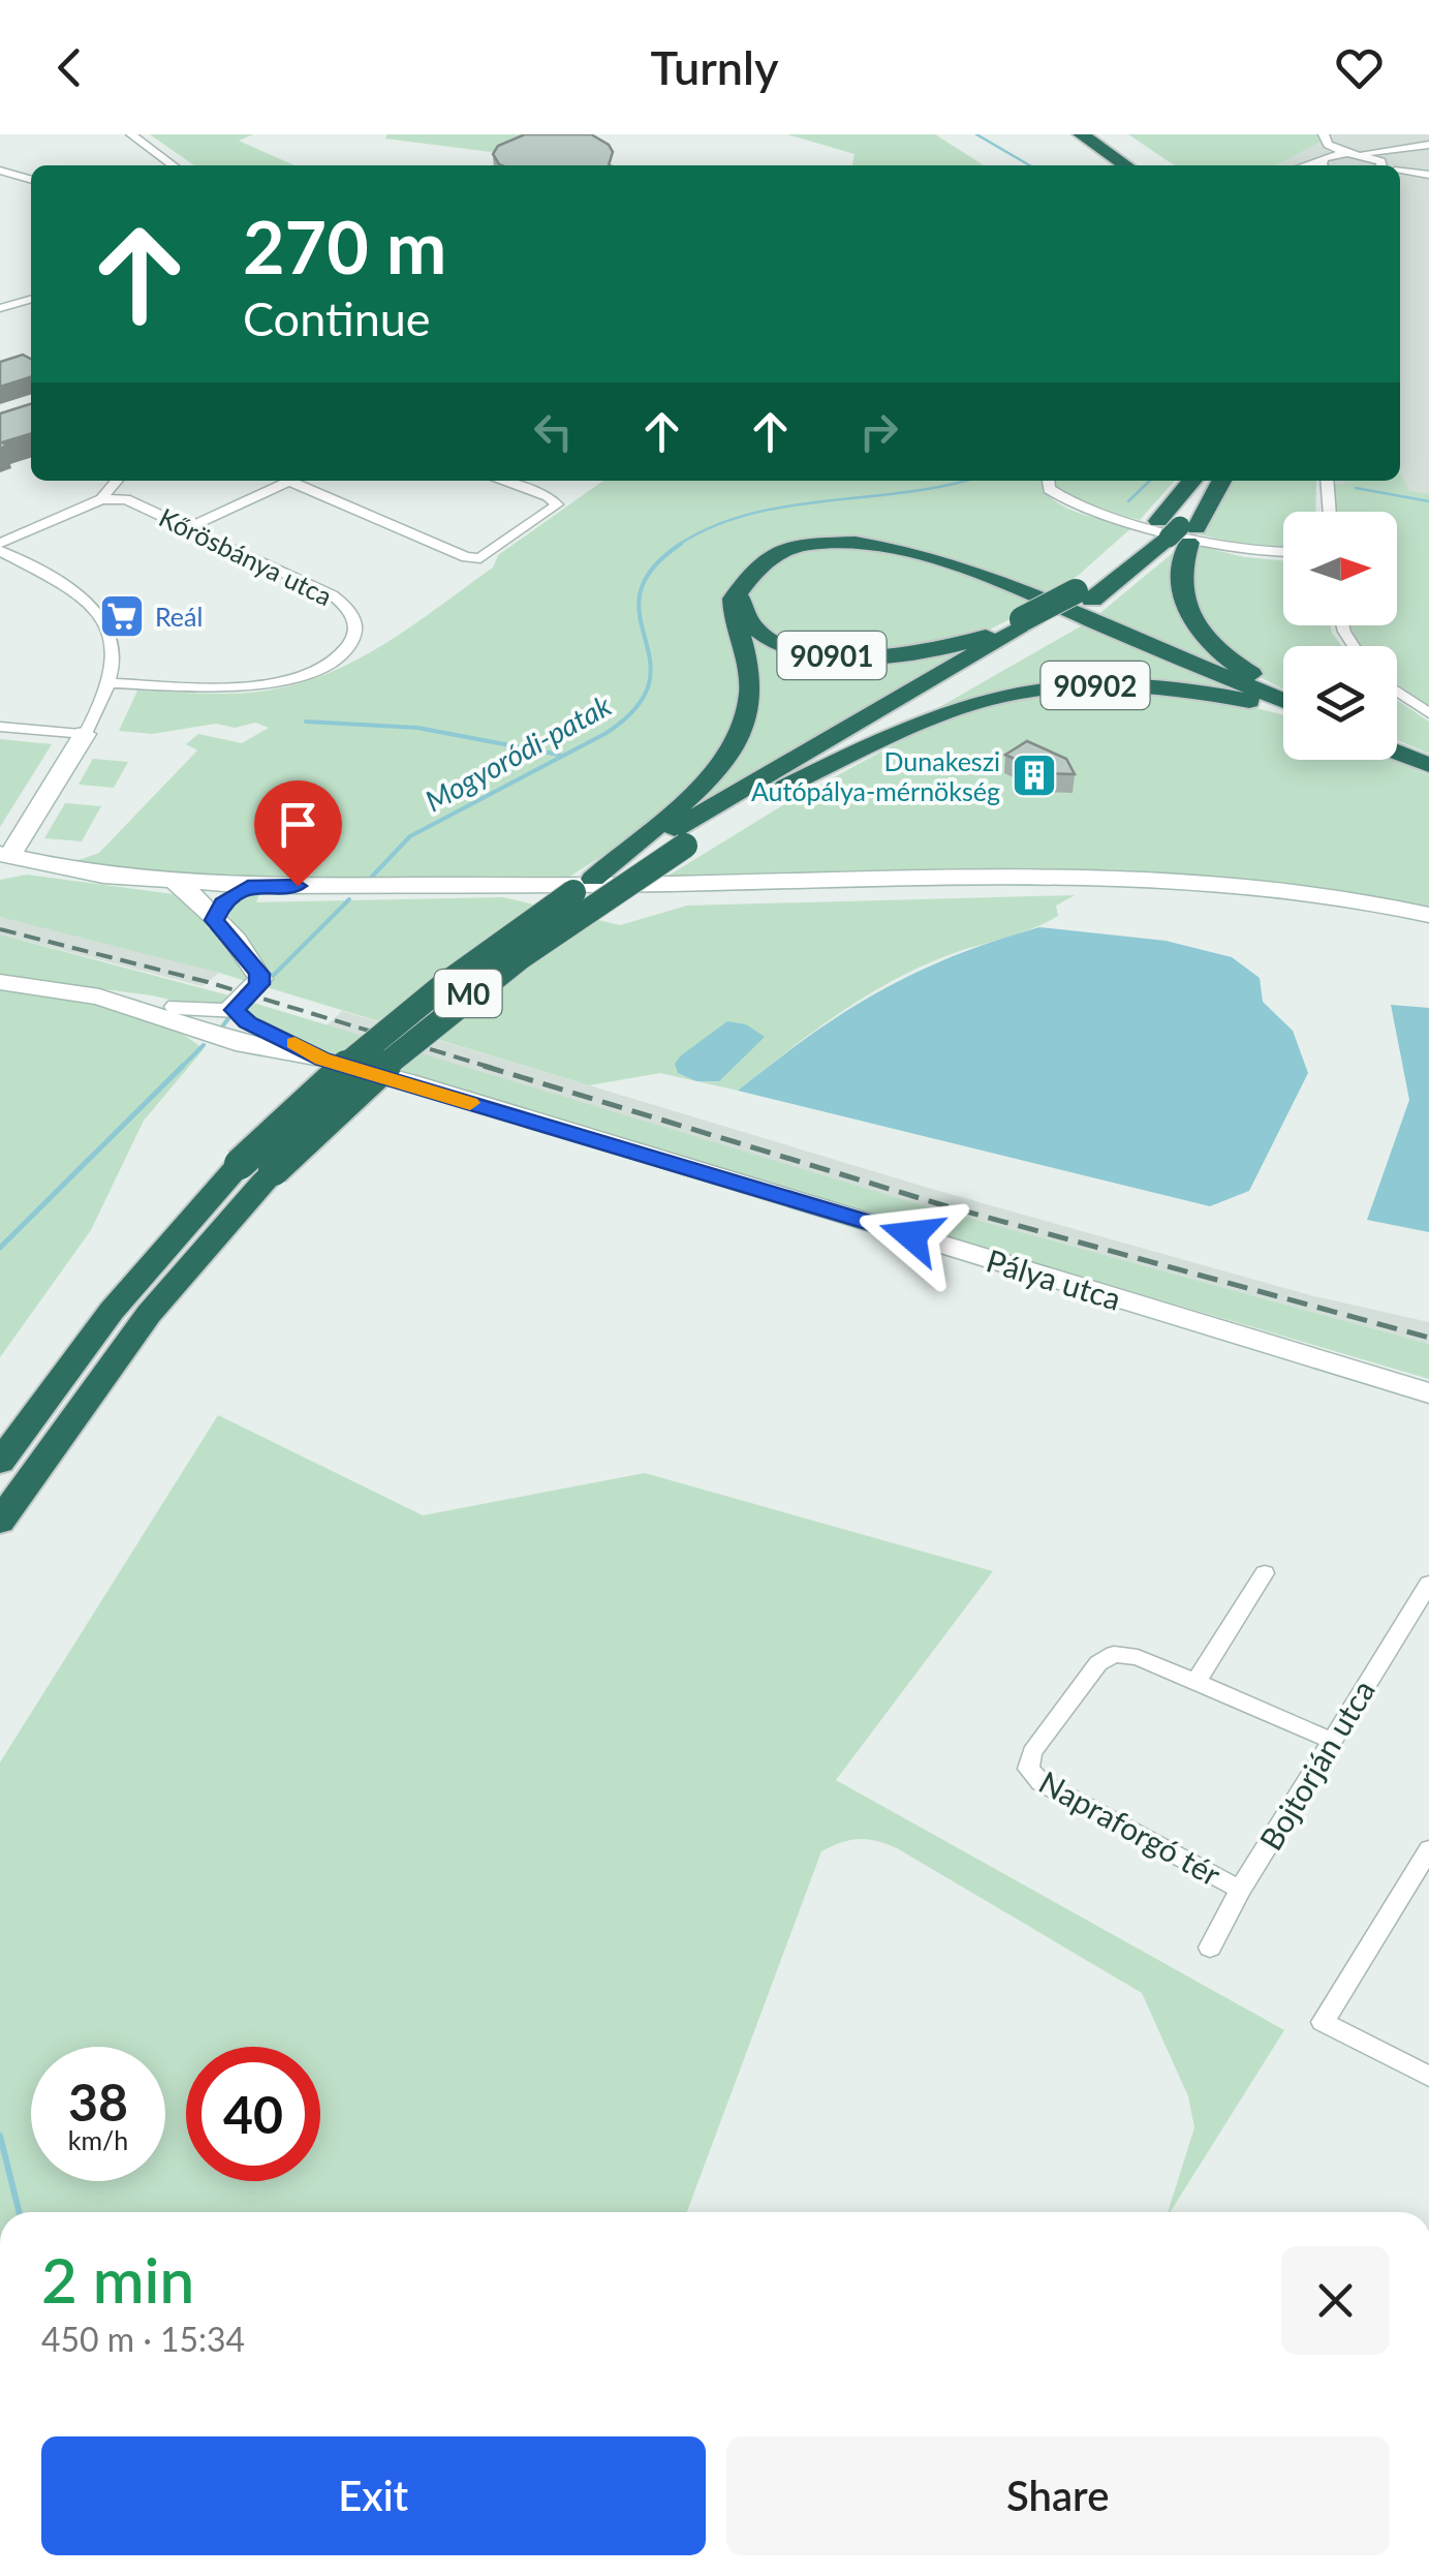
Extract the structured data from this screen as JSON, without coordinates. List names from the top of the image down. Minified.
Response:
{"streets":{"highway":["90901","90902","M0"],"street":["Kőrösbánya utca","Pálya utca","Bojtorján utca","Napraforgó tér"]},"crossings":[["90901","M0"],["90902","M0"],["Bojtorján utca","Napraforgó tér"]],"water":["Mogyoródi-patak"],"places":{"supermarket":["Reál"],"building":["Dunakeszi Autópálya-mérnökség"]},"north":"right","page":{"header":"Turnly","turn":["270 m","Continue"],"speed":"38 km/h","limit":"40","heading":["2 min","450 m · 15:34"],"buttons":["Exit","Share"]}}
